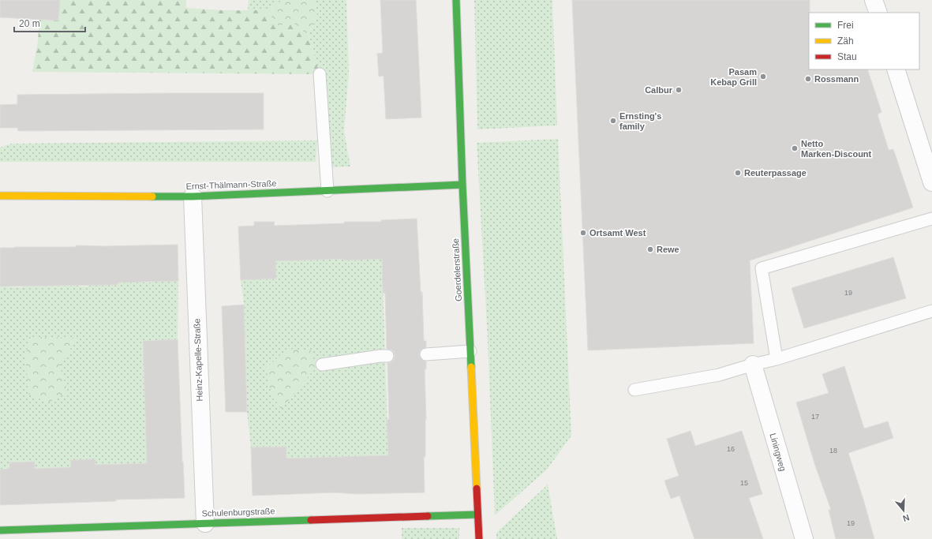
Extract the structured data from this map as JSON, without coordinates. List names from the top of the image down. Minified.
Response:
{"streets":{"street":["Ernst-Thälmann-Straße","Goerdelerstraße","Heinz-Kapelle-Straße","Liningweg","Schulenburgstraße"]},"crossings":[["Ernst-Thälmann-Straße","Goerdelerstraße"],["Ernst-Thälmann-Straße","Heinz-Kapelle-Straße"],["Goerdelerstraße","Schulenburgstraße"],["Heinz-Kapelle-Straße","Schulenburgstraße"]],"places":["Pasam Kebap Grill","Rossmann","Calbur","Ernsting's family","Netto Marken-Discount","Reuterpassage","Ortsamt West","Rewe"],"house_numbers":["19","17","16","18","15","19"],"legend":["Frei","Zäh","Stau"],"scale_bar":"20 m","north":"bottom"}
